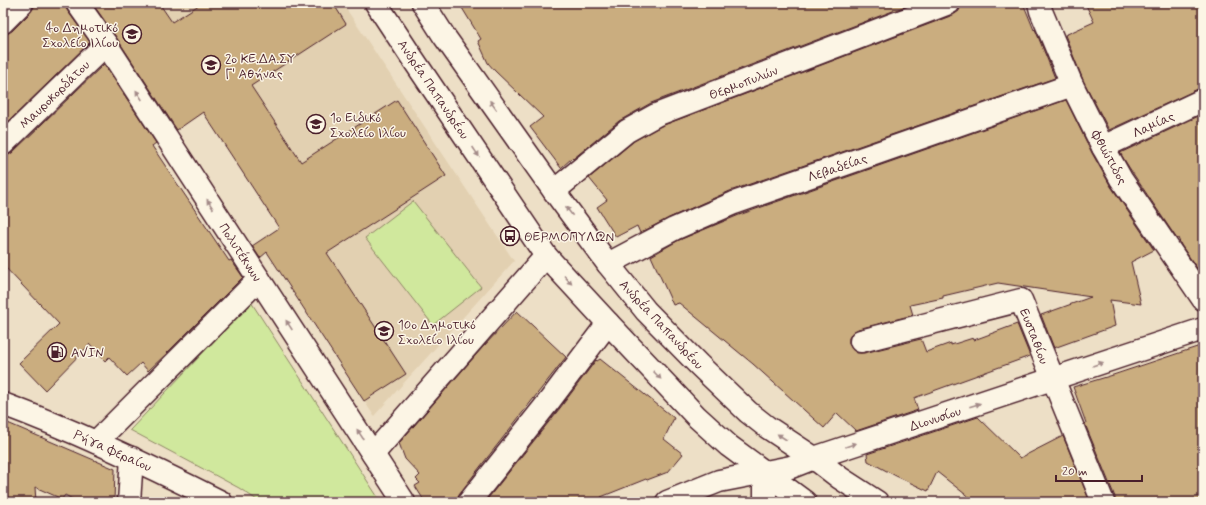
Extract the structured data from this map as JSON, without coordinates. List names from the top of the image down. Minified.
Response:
{"streets":{"street":["Θερμοπυλών","Ανδρέα Παπανδρέου","Μαυροκορδάτου","Λαμίας","Φθιώτιδος","Λεβαδείας","Πολυτέκνων","Ευσταθίου","Διονυσίου","Ρήγα Φεραίου"]},"crossings":[["Θερμοπυλών","Ανδρέα Παπανδρέου"],["Ανδρέα Παπανδρέου","Λεβαδείας"],["Ανδρέα Παπανδρέου","Διονυσίου"],["Μαυροκορδάτου","Πολυτέκνων"],["Λαμίας","Φθιώτιδος"],["Φθιώτιδος","Λεβαδείας"],["Ευσταθίου","Διονυσίου"]],"one_way":["Πολυτέκνων","Διονυσίου"],"places":{"school or university":["4ο Δημοτικό Σχολείο Ιλίου","2ο ΚΕ.ΔΑ.ΣΥ Γ' Αθήνας","1ο Ειδικό Σχολείο Ιλίου","10ο Δημοτικό Σχολείο Ιλίου"],"bus stop":["ΘΕΡΜΟΠΥΛΩΝ"],"fuel station":["AVIN"]},"scale_bar":"20 m"}
